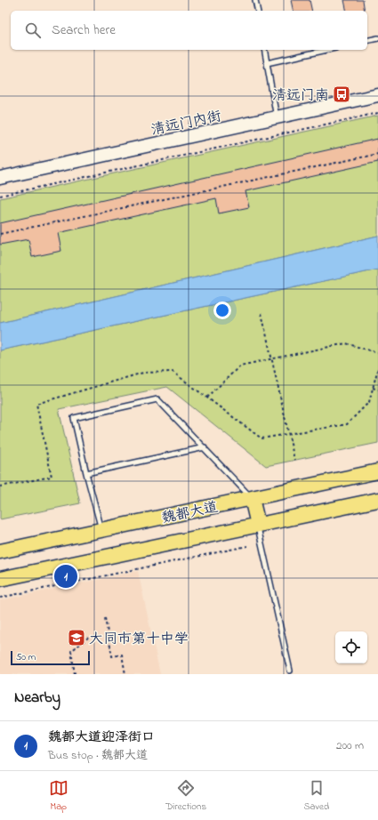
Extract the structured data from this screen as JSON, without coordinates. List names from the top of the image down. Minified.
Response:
{"streets":{"main road":["清远门内街","魏都大道"]},"places":{"bus stop":["清远门南"],"school or university":["大同市第十中学"]},"scale_bar":"50 m","page":{"search":"Search here","pins":"1","scale":"50 m","heading":"Nearby","list":[{"mark":"1","name":"魏都大道迎泽街口","note":"Bus stop · 魏都大道","value":"200 m"}],"nav":["Map","Directions","Saved"]}}
